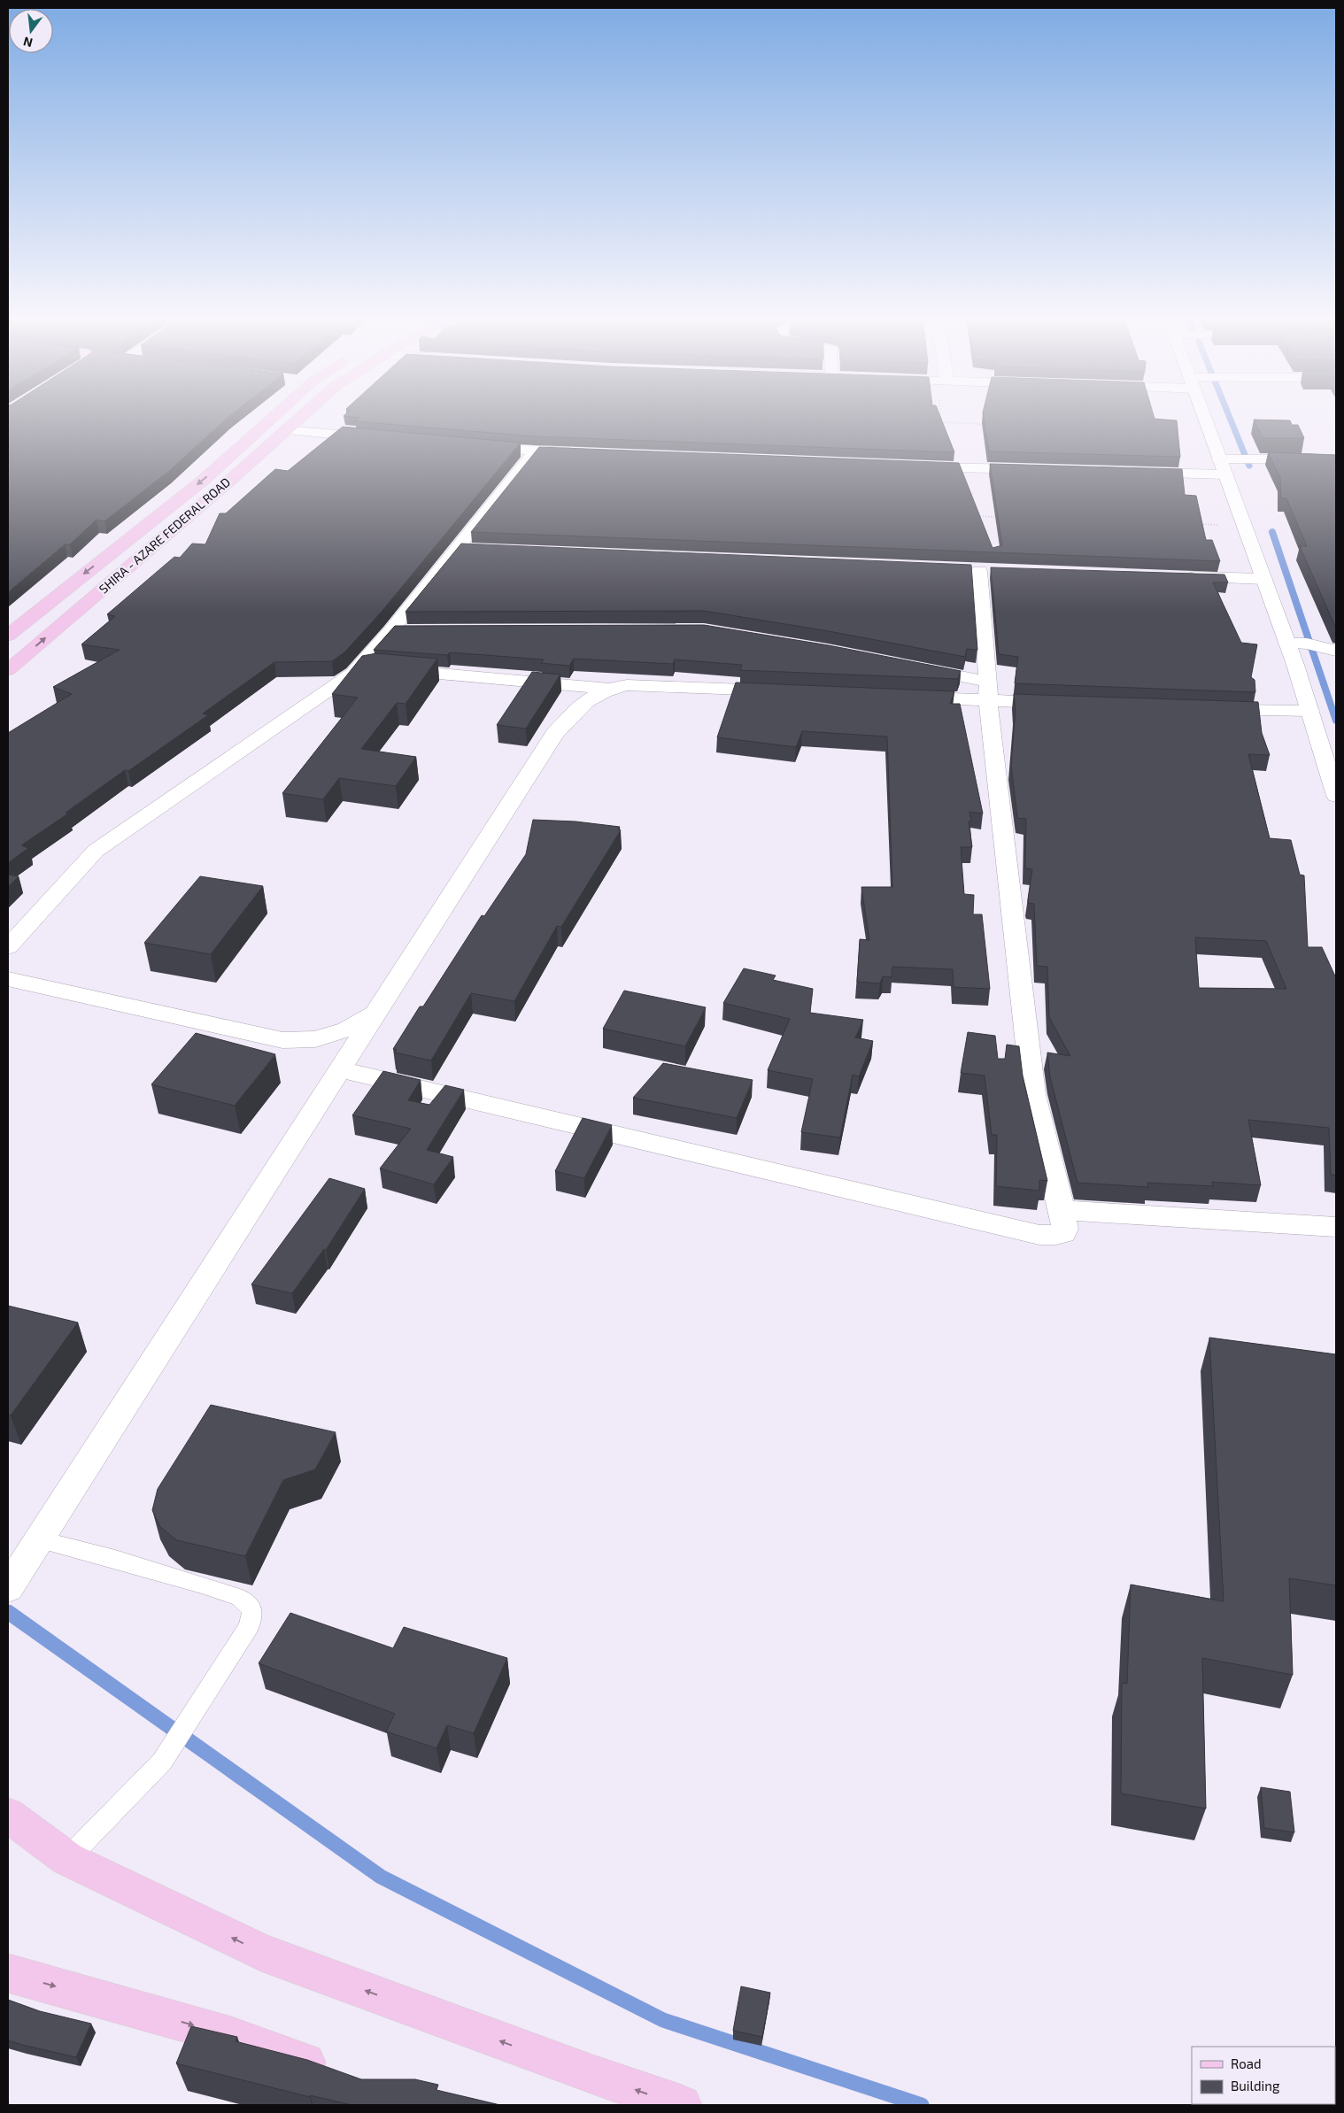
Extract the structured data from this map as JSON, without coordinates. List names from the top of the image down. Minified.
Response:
{"streets":{"main road":["SHIRA - AZARE FEDERAL ROAD"]},"legend":["Road","Building"],"north":"bottom"}
